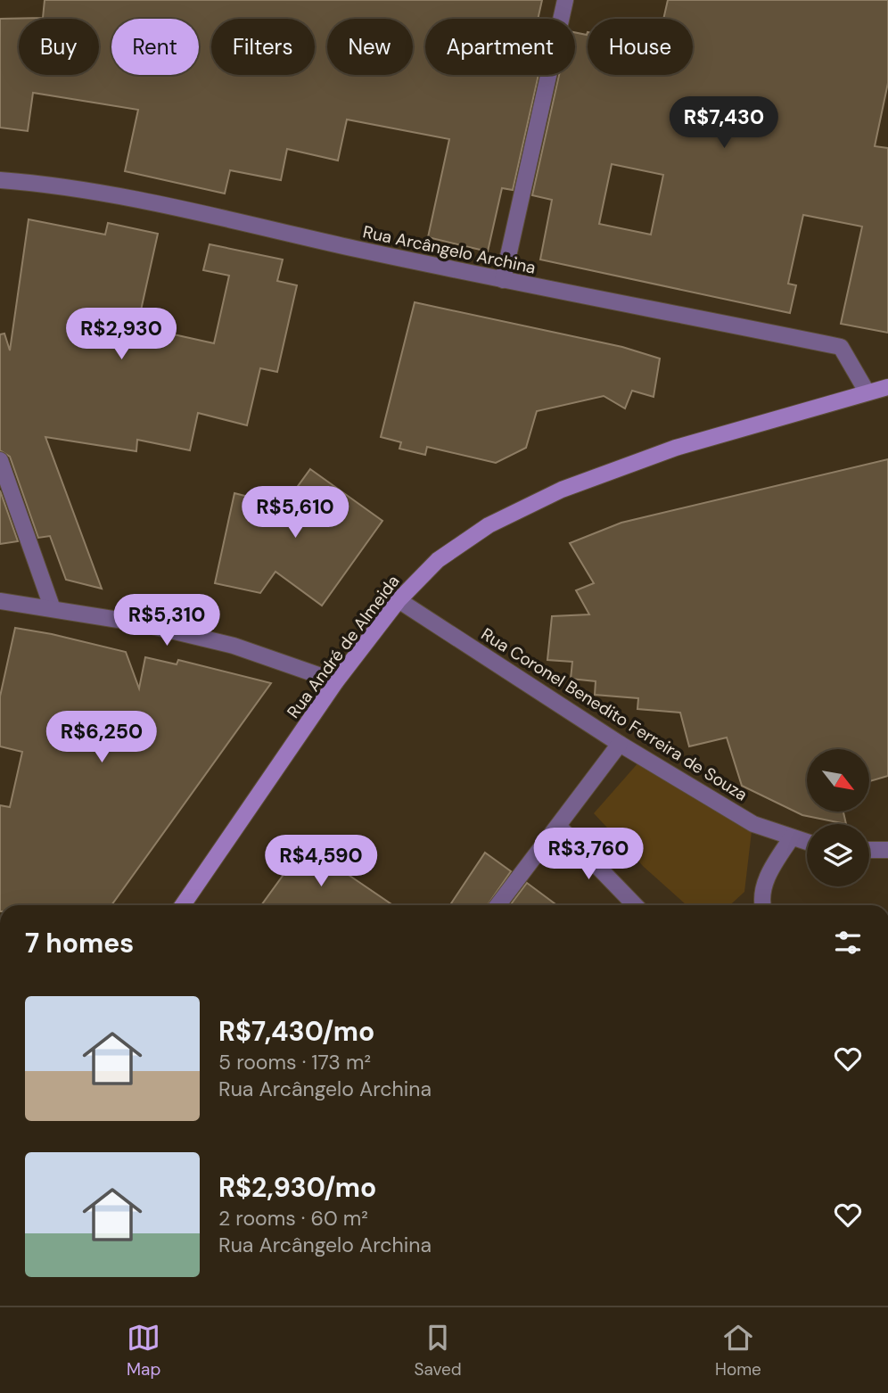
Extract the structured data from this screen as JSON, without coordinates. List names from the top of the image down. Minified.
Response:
{"streets":{"main road":["Rua André de Almeida"],"street":["Rua Arcângelo Archina","Rua Coronel Benedito Ferreira de Souza"]},"crossings":[["Rua Arcângelo Archina","Rua André de Almeida"],["Rua André de Almeida","Rua Coronel Benedito Ferreira de Souza"]],"north":"bottom right","page":{"chip":["Buy","Rent","Filters","New","Apartment","House"],"price":["R$7,430","R$2,930","R$5,610","R$5,310","R$6,250","R$3,760","R$4,590"],"heading":"7 homes","list":[{"name":"R$7,430/mo","note":"5 rooms · 173 m² · Rua Arcângelo Archina"},{"name":"R$2,930/mo","note":"2 rooms · 60 m² · Rua Arcângelo Archina"}],"tabs":["Map","Saved","Home"]}}
